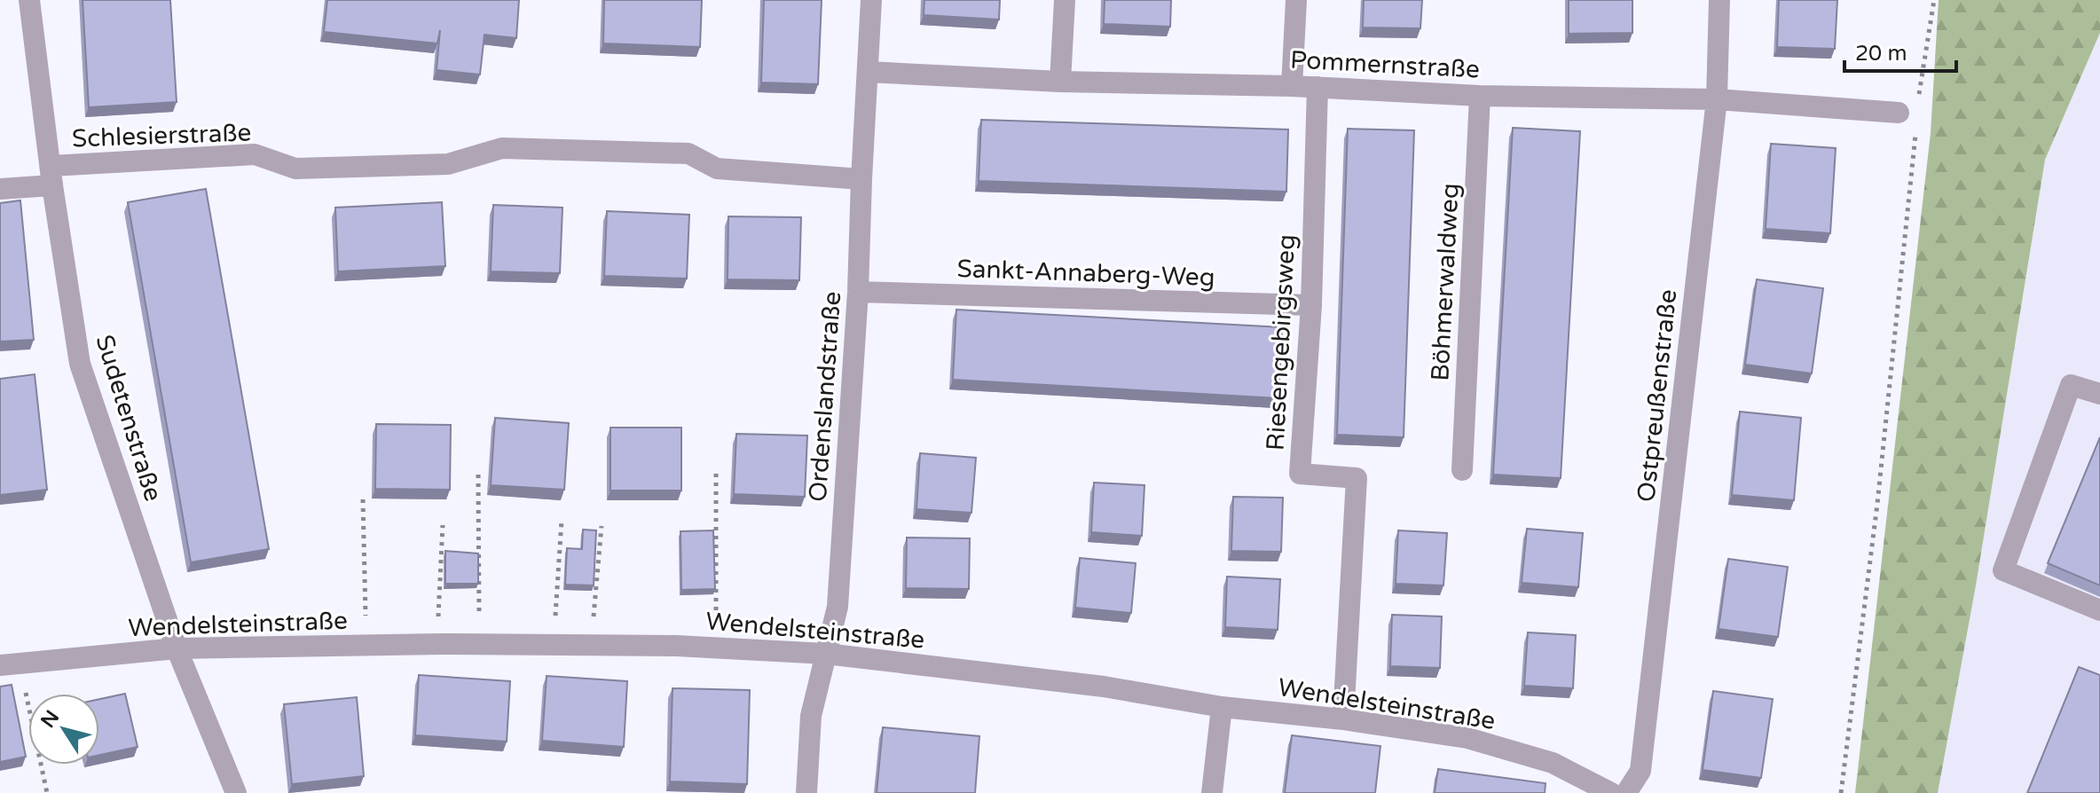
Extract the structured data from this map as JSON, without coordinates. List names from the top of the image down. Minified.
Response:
{"streets":{"street":["Pommernstraße","Schlesierstraße","Sankt-Annaberg-Weg","Böhmerwaldweg","Riesengebirgsweg","Ostpreußenstraße","Ordenslandstraße","Sudetenstraße","Wendelsteinstraße"]},"crossings":[["Pommernstraße","Böhmerwaldweg"],["Pommernstraße","Riesengebirgsweg"],["Pommernstraße","Ostpreußenstraße"],["Pommernstraße","Ordenslandstraße"],["Schlesierstraße","Ordenslandstraße"],["Schlesierstraße","Sudetenstraße"],["Sankt-Annaberg-Weg","Riesengebirgsweg"],["Sankt-Annaberg-Weg","Ordenslandstraße"],["Riesengebirgsweg","Wendelsteinstraße"],["Ordenslandstraße","Wendelsteinstraße"],["Sudetenstraße","Wendelsteinstraße"]],"scale_bar":"20 m","north":"top left"}
